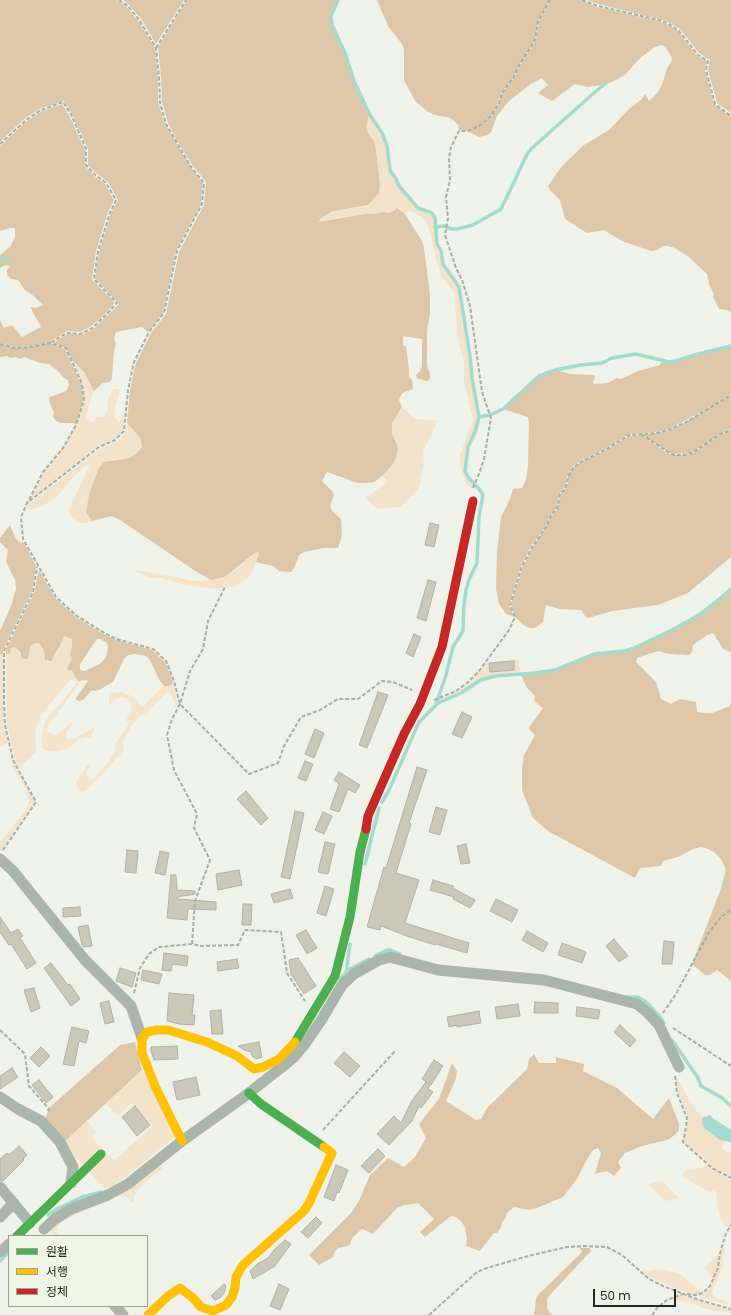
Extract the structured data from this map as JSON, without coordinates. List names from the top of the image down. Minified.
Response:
{"legend":["원활","서행","정체"],"scale_bar":"50 m"}
